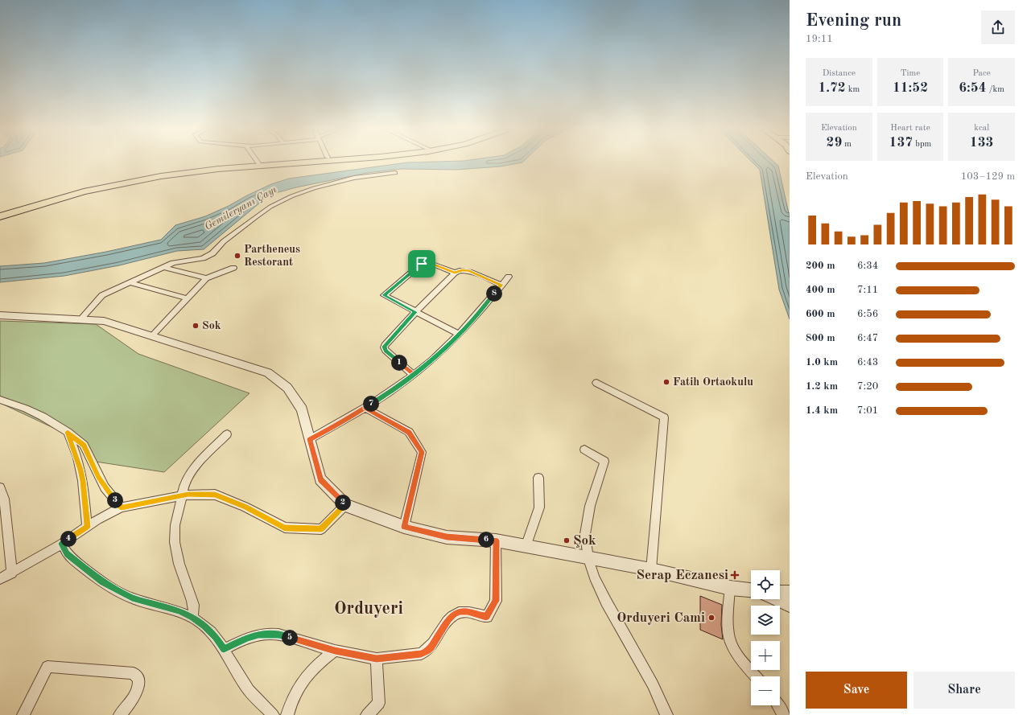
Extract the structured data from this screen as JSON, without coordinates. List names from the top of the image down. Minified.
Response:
{"districts":["Orduyeri"],"water":["Gemileryanı Çayı"],"places":{"other":["Partheneus Restorant","Sok","Fatih Ortaokulu","Şok","Orduyeri Cami"],"health":["Serap Eczanesi"]},"page":{"heading":["Evening run","19:11"],"stats":[["Distance","1.72 km"],["Time","11:52"],["Pace","6:54 /km"],["Elevation","29 m"],["Heart rate","137 bpm"],["kcal","133"]],"chart":["Elevation","103–129 m"],"list":[{"name":"200 m","note":"6:34"},{"name":"400 m","note":"7:11"},{"name":"600 m","note":"6:56"},{"name":"800 m","note":"6:47"},{"name":"1.0 km","note":"6:43"},{"name":"1.2 km","note":"7:20"},{"name":"1.4 km","note":"7:01"}],"pins":["8","1","7","3","2","4","6","5"],"map_buttons":["+","−"],"buttons":["Save","Share"]}}
